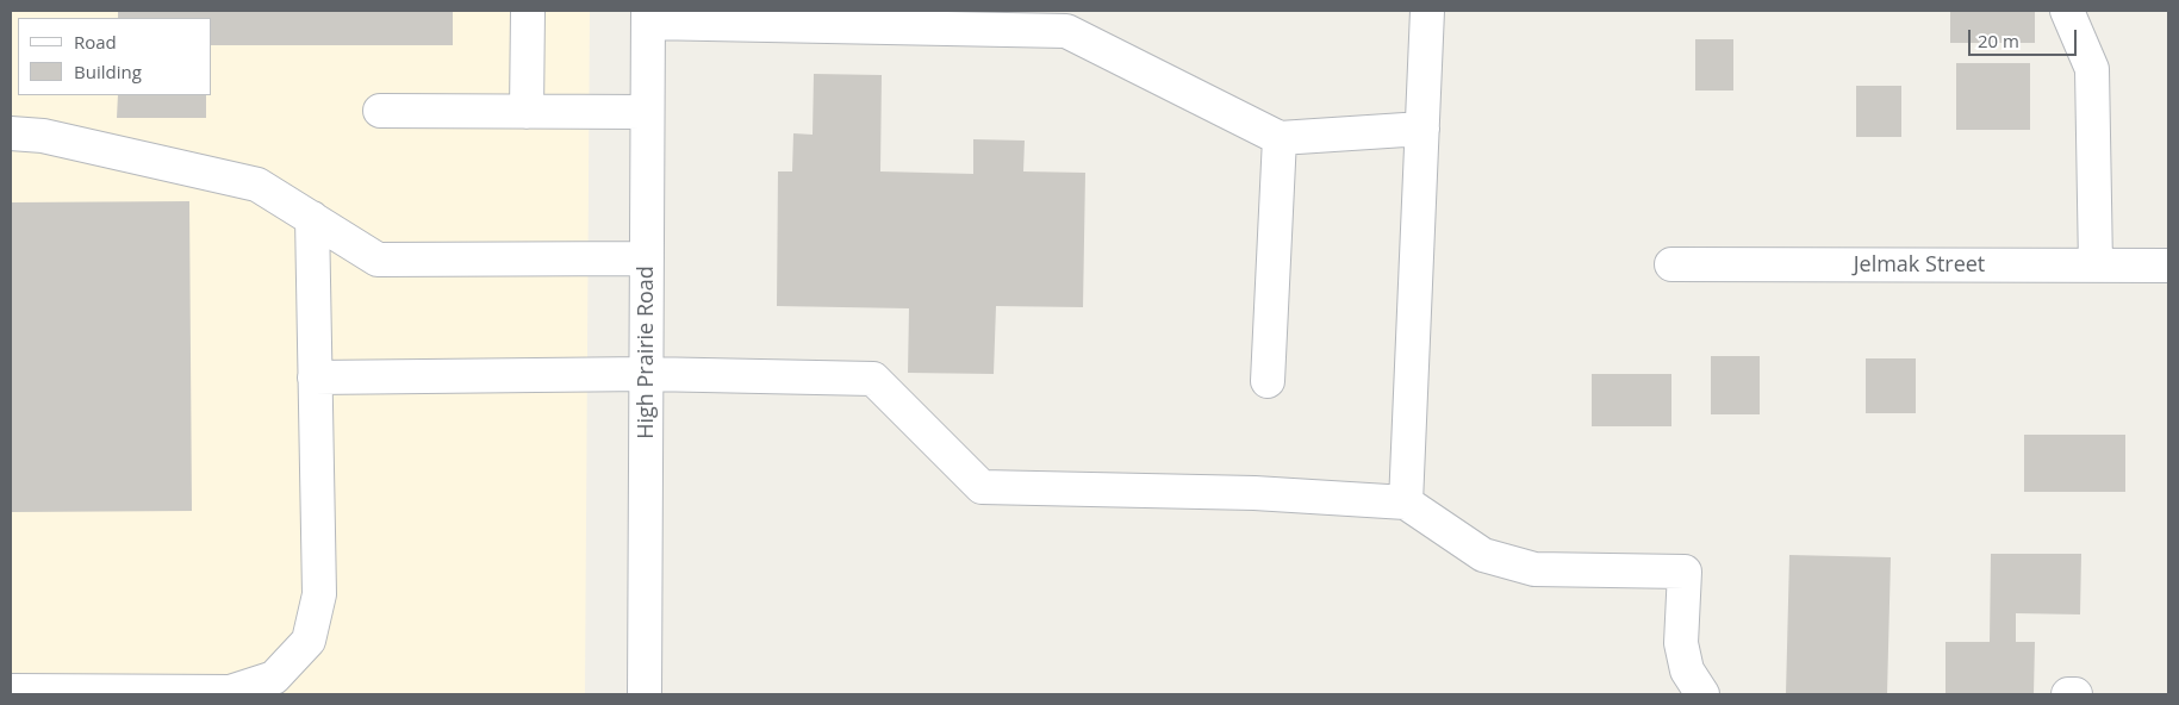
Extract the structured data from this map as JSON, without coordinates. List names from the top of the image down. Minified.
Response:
{"streets":{"street":["Jelmak Street","High Prairie Road"]},"legend":["Road","Building"],"scale_bar":"20 m"}
